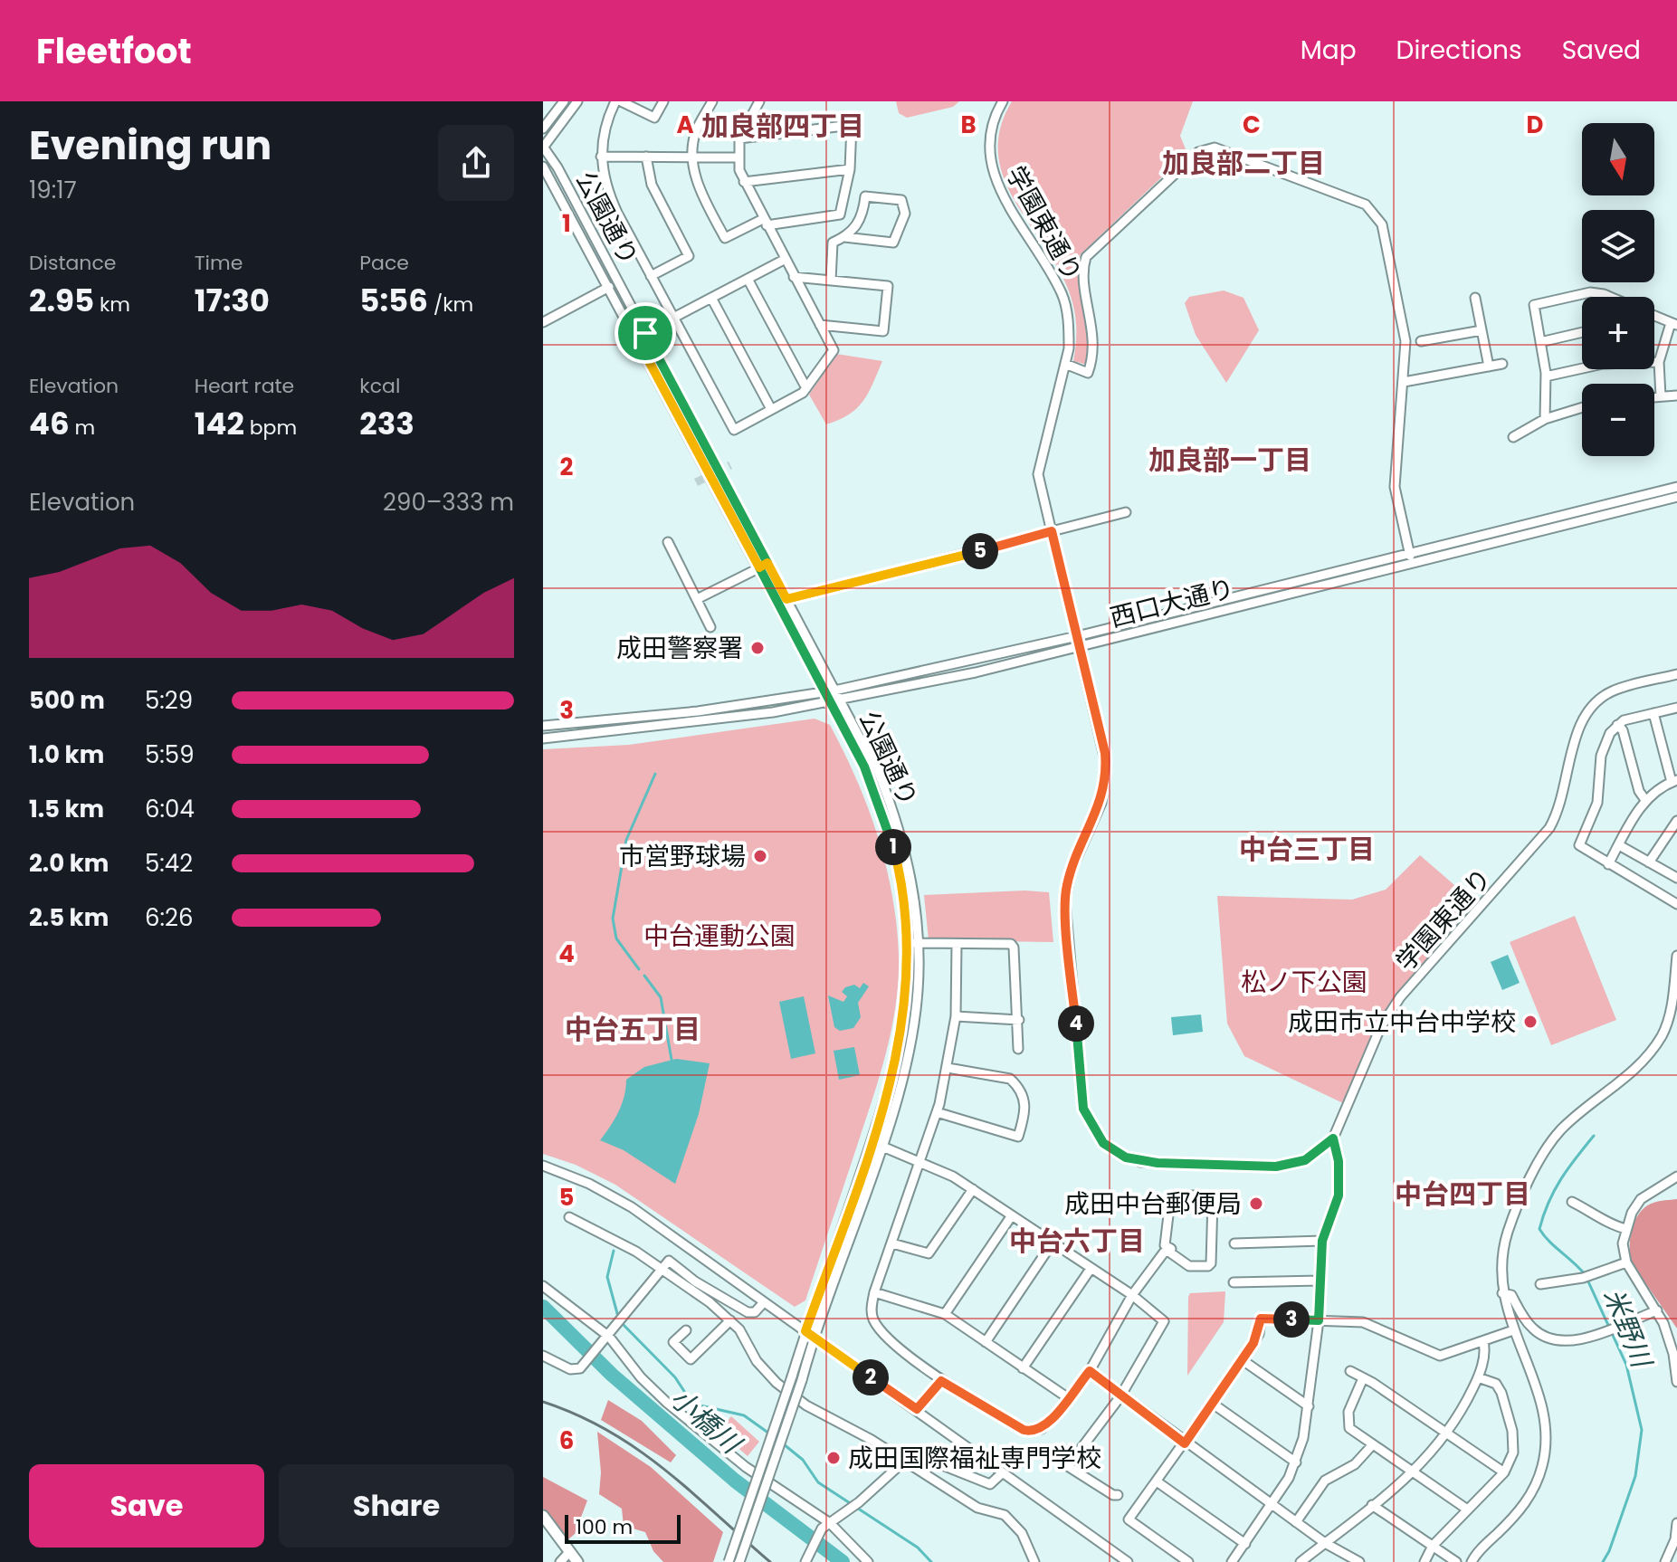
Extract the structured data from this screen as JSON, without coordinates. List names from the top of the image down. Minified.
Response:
{"streets":{"street":["公園通り","学園東通り","西口大通り"]},"crossings":[["公園通り","西口大通り"],["学園東通り","西口大通り"]],"districts":["加良部四丁目","加良部二丁目","加良部一丁目","中台三丁目","中台五丁目","中台四丁目","中台六丁目"],"water":["米野川","小橋川"],"parks":["中台運動公園","松ノ下公園"],"places":["成田警察署","市営野球場","成田市立中台中学校","成田中台郵便局","成田国際福祉専門学校"],"scale_bar":"100 m","north":"bottom","page":{"header":"Fleetfoot","nav":["Map","Directions","Saved"],"heading":["Evening run","19:17"],"map_buttons":["+","−"],"stats":[["Distance","2.95 km"],["Time","17:30"],["Pace","5:56 /km"],["Elevation","46 m"],["Heart rate","142 bpm"],["kcal","233"]],"chart":["Elevation","290–333 m"],"pins":["5","1","4","3","2"],"list":[{"name":"500 m","note":"5:29"},{"name":"1.0 km","note":"5:59"},{"name":"1.5 km","note":"6:04"},{"name":"2.0 km","note":"5:42"},{"name":"2.5 km","note":"6:26"}],"buttons":["Save","Share"],"scale":"100 m"},"grid":{"columns":["A","B","C","D"],"rows":["1","2","3","4","5","6"]}}
